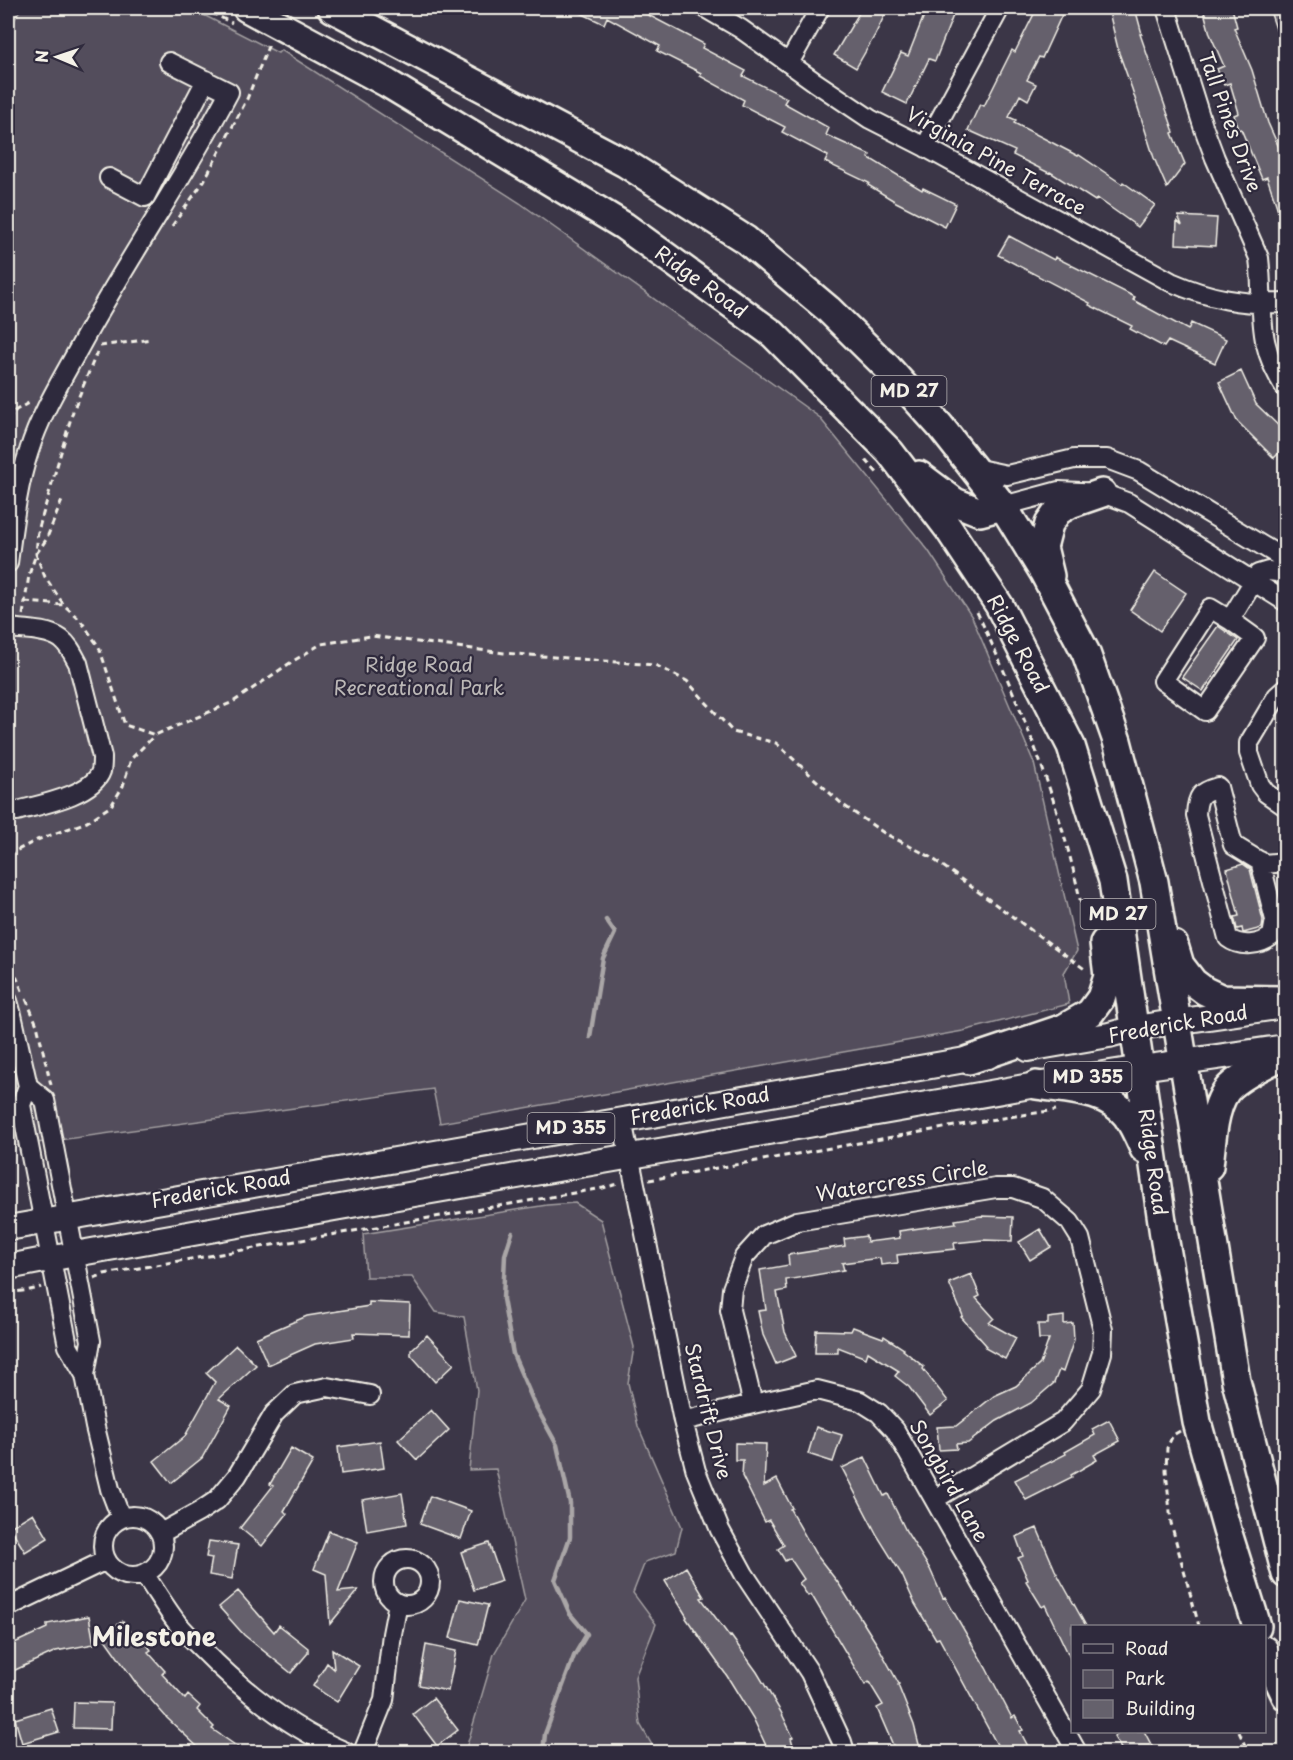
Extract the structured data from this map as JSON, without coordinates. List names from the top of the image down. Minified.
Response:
{"streets":{"highway":["Ridge Road","MD 27"],"main road":["Frederick Road","MD 355"],"street":["Tall Pines Drive","Virginia Pine Terrace","Watercress Circle","Stardrift Drive","Songbird Lane"]},"crossings":[["Tall Pines Drive","Virginia Pine Terrace"],["Ridge Road","Frederick Road"],["MD 27","Frederick Road"],["Frederick Road","Stardrift Drive"],["Watercress Circle","Songbird Lane"],["Stardrift Drive","Songbird Lane"]],"districts":["Milestone"],"parks":["Ridge Road Recreational Park"],"legend":["Road","Park","Building"],"north":"left"}
